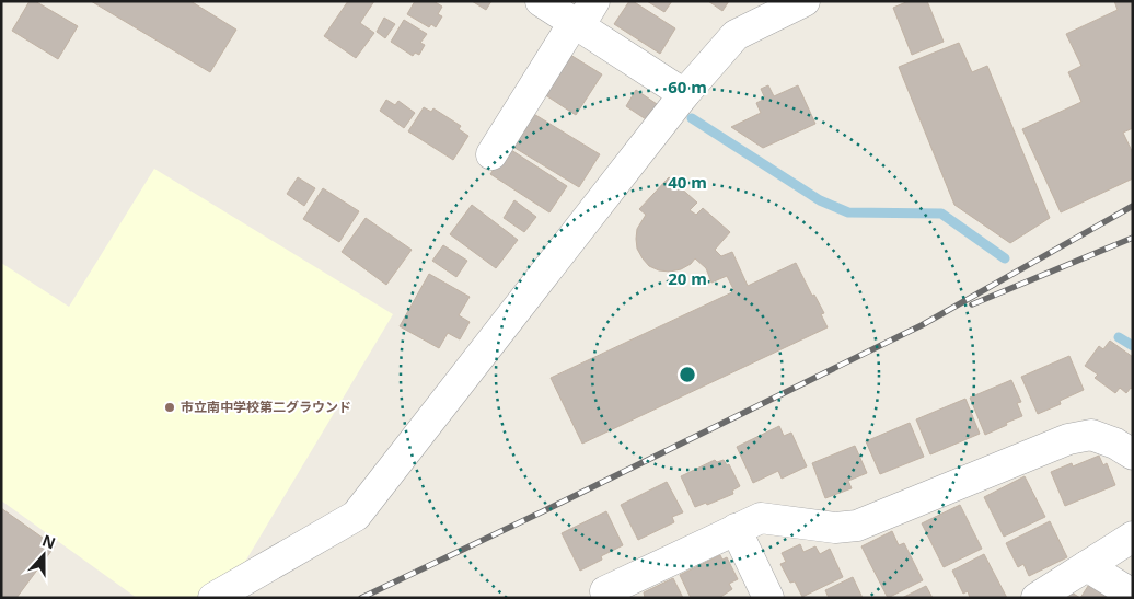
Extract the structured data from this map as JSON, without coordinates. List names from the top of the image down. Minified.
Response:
{"places":["市立南中学校第二グラウンド"],"north":"top","rings":["60 m","40 m","20 m"]}
